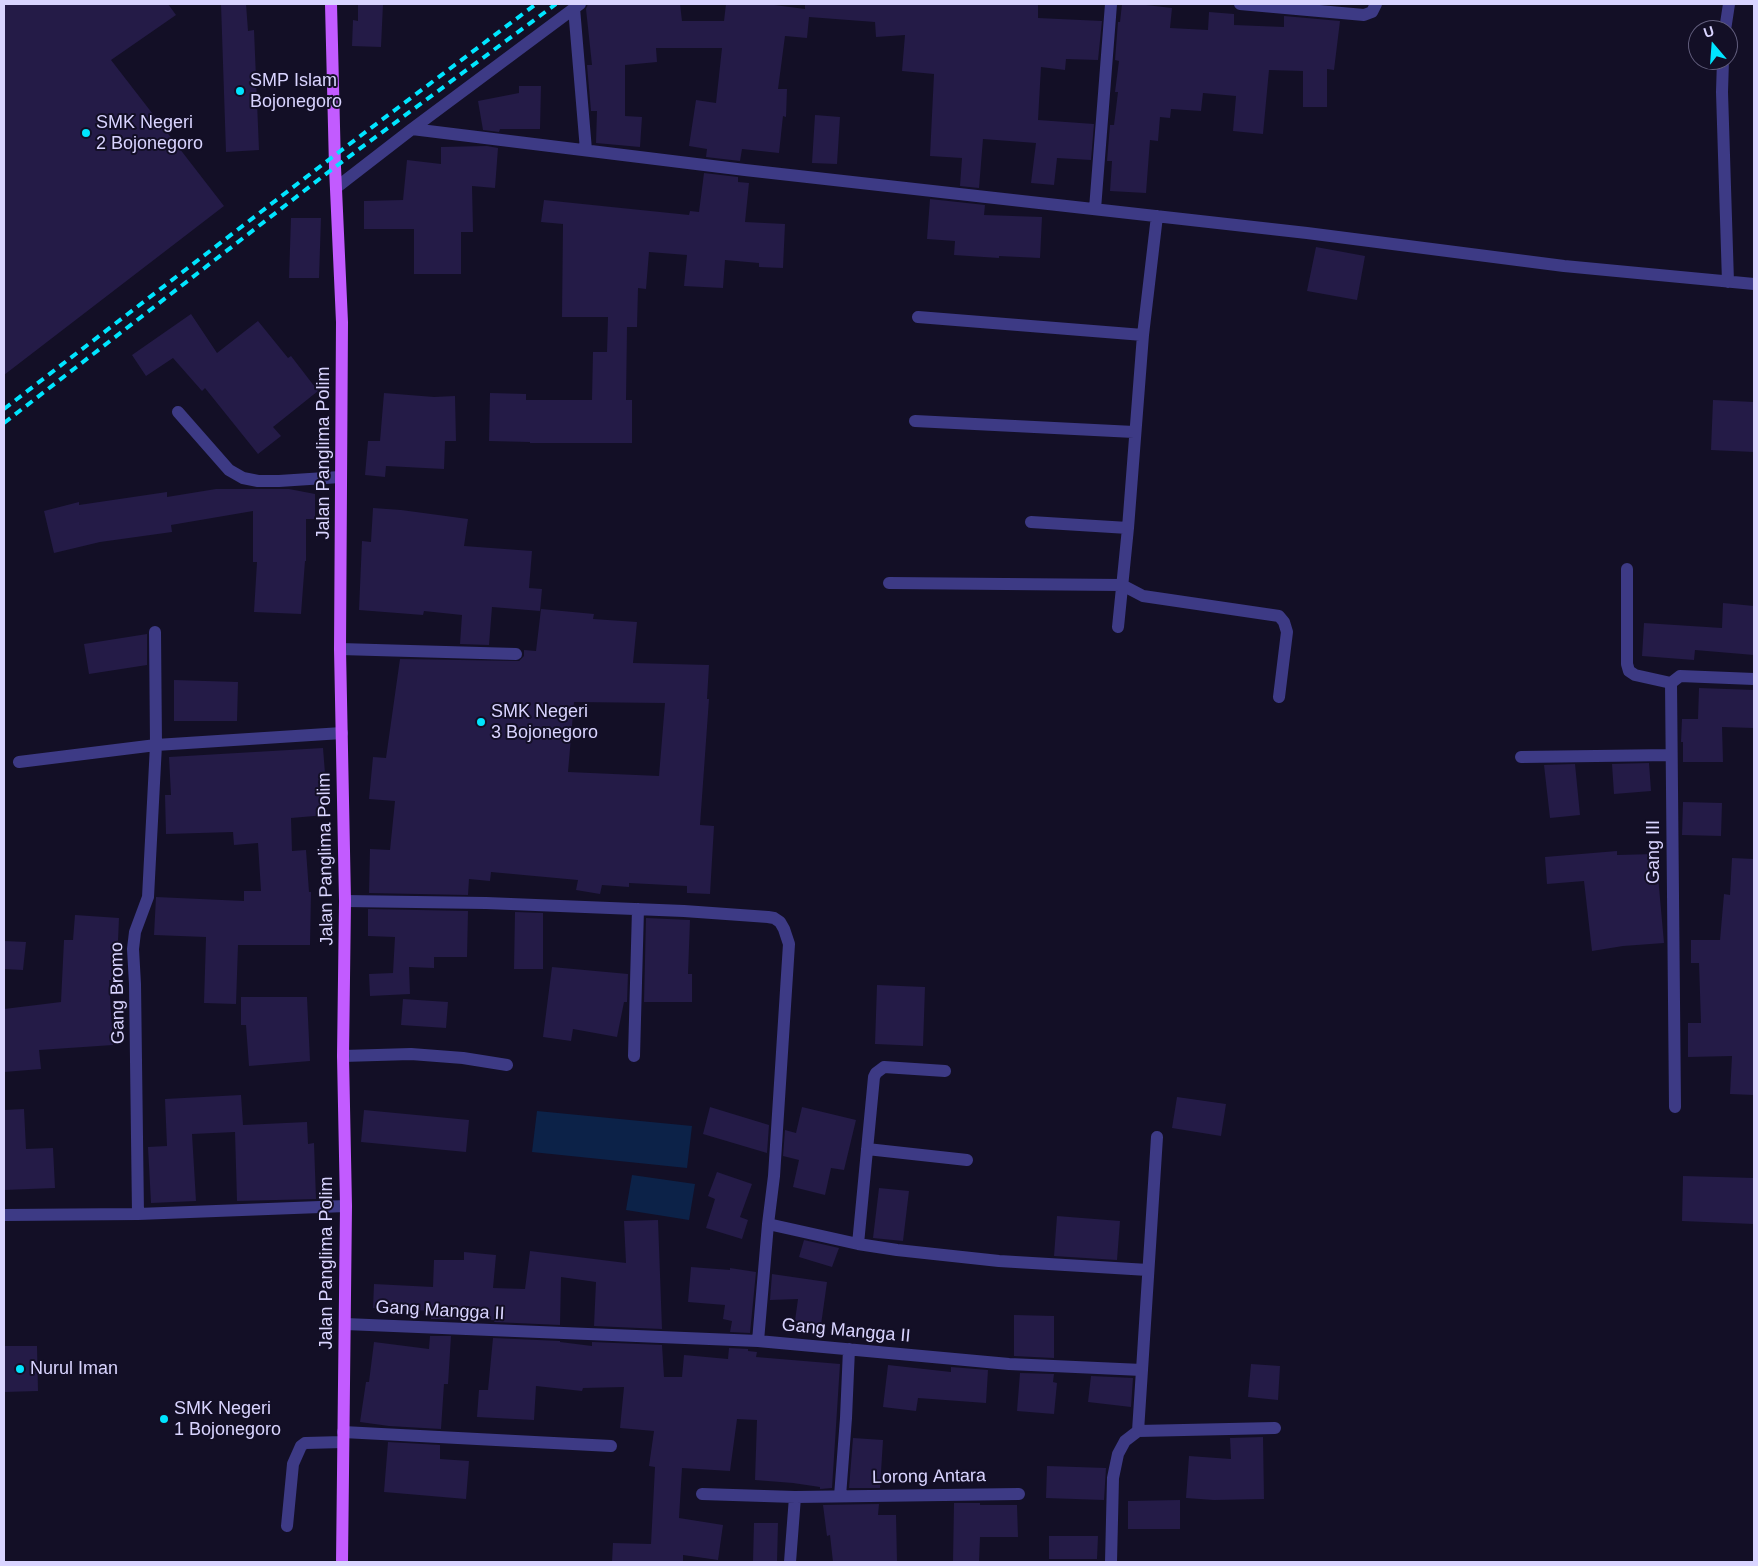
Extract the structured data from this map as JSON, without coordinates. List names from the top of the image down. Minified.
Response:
{"streets":{"main road":["Jalan Panglima Polim"],"street":["Gang III","Gang Bromo","Gang Mangga II","Lorong Antara"]},"crossings":[["Jalan Panglima Polim","Gang Mangga II"]],"places":["SMP Islam Bojonegoro","SMK Negeri 2 Bojonegoro","SMK Negeri 3 Bojonegoro","Nurul Iman","SMK Negeri 1 Bojonegoro"],"north":"top"}
